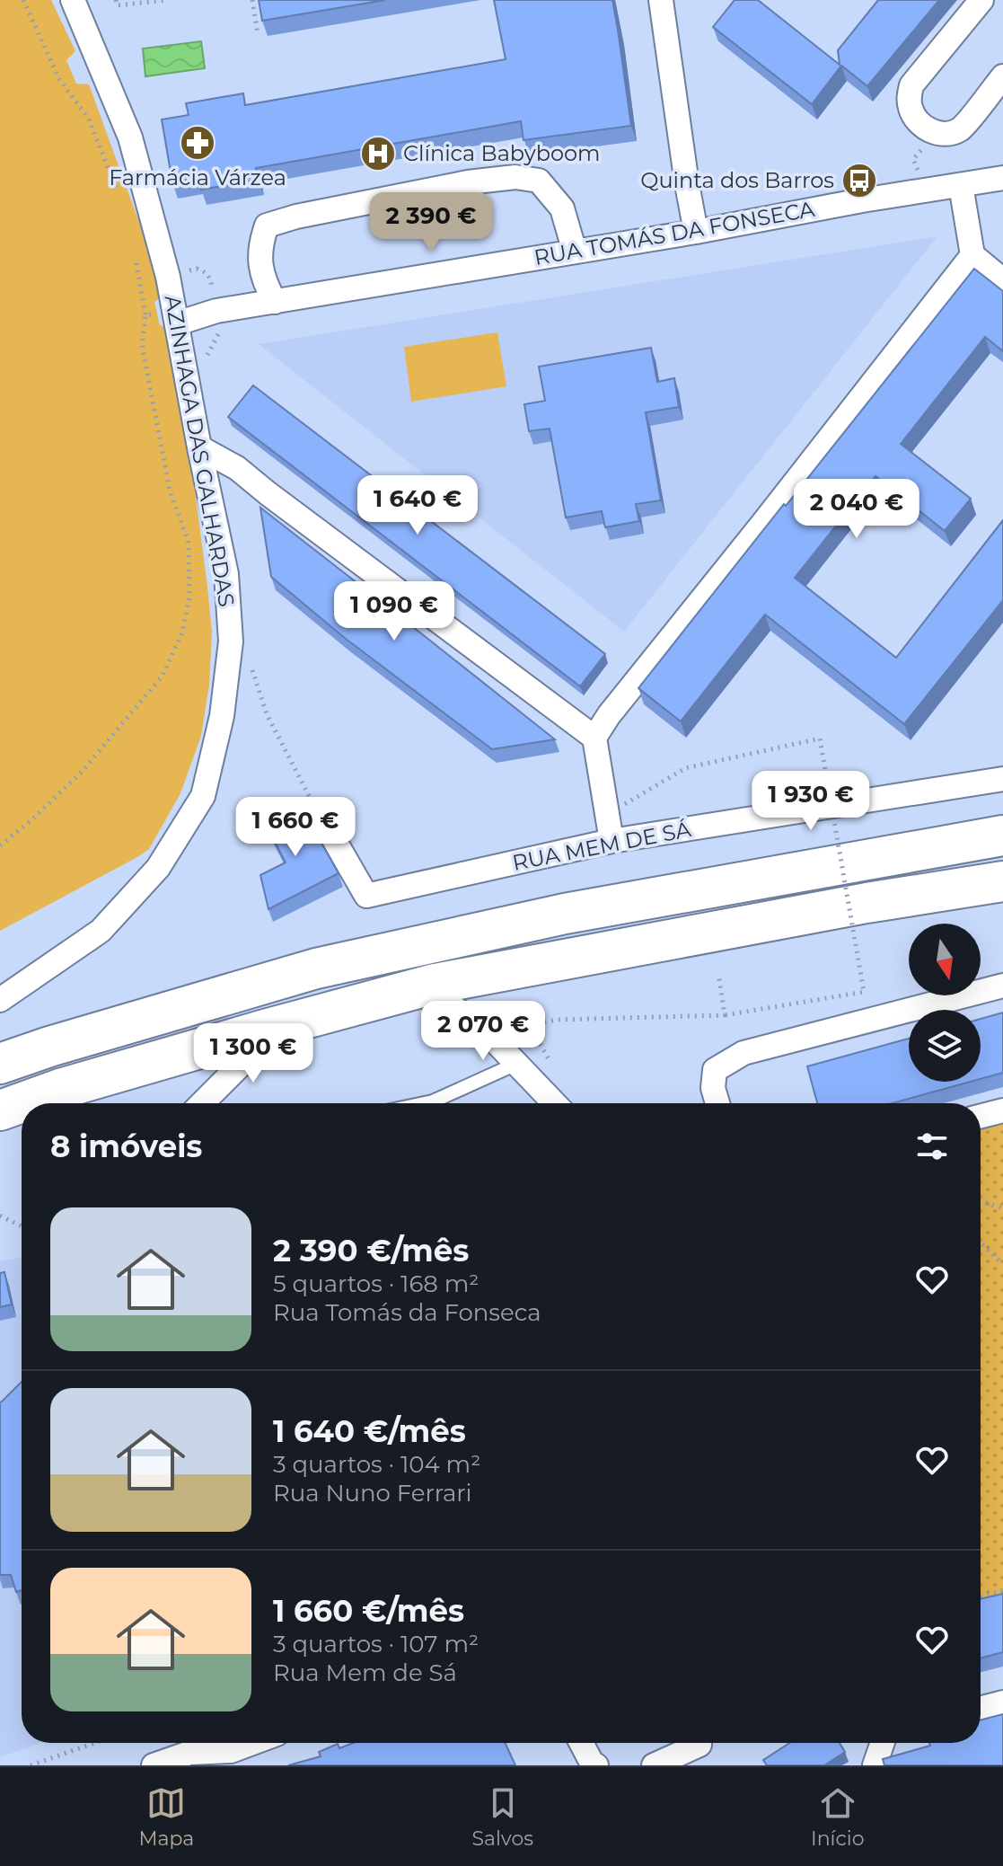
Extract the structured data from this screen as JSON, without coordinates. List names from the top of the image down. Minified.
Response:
{"streets":{"street":["RUA TOMÁS DA FONSECA","AZINHAGA DAS GALHARDAS","RUA MEM DE SÁ"]},"crossings":[["RUA TOMÁS DA FONSECA","AZINHAGA DAS GALHARDAS"]],"places":{"pharmacy":["Farmácia Várzea"],"hospital":["Clínica Babyboom"],"bus stop":["Quinta dos Barros"]},"north":"bottom","page":{"price":["2 390 €","1 640 €","2 040 €","1 090 €","1 930 €","1 660 €","2 070 €","1 300 €"],"heading":"8 imóveis","list":[{"name":"2 390 €/mês","note":"5 quartos · 168 m² · Rua Tomás da Fonseca"},{"name":"1 640 €/mês","note":"3 quartos · 104 m² · Rua Nuno Ferrari"},{"name":"1 660 €/mês","note":"3 quartos · 107 m² · Rua Mem de Sá"}],"tabs":["Mapa","Salvos","Início"]}}
